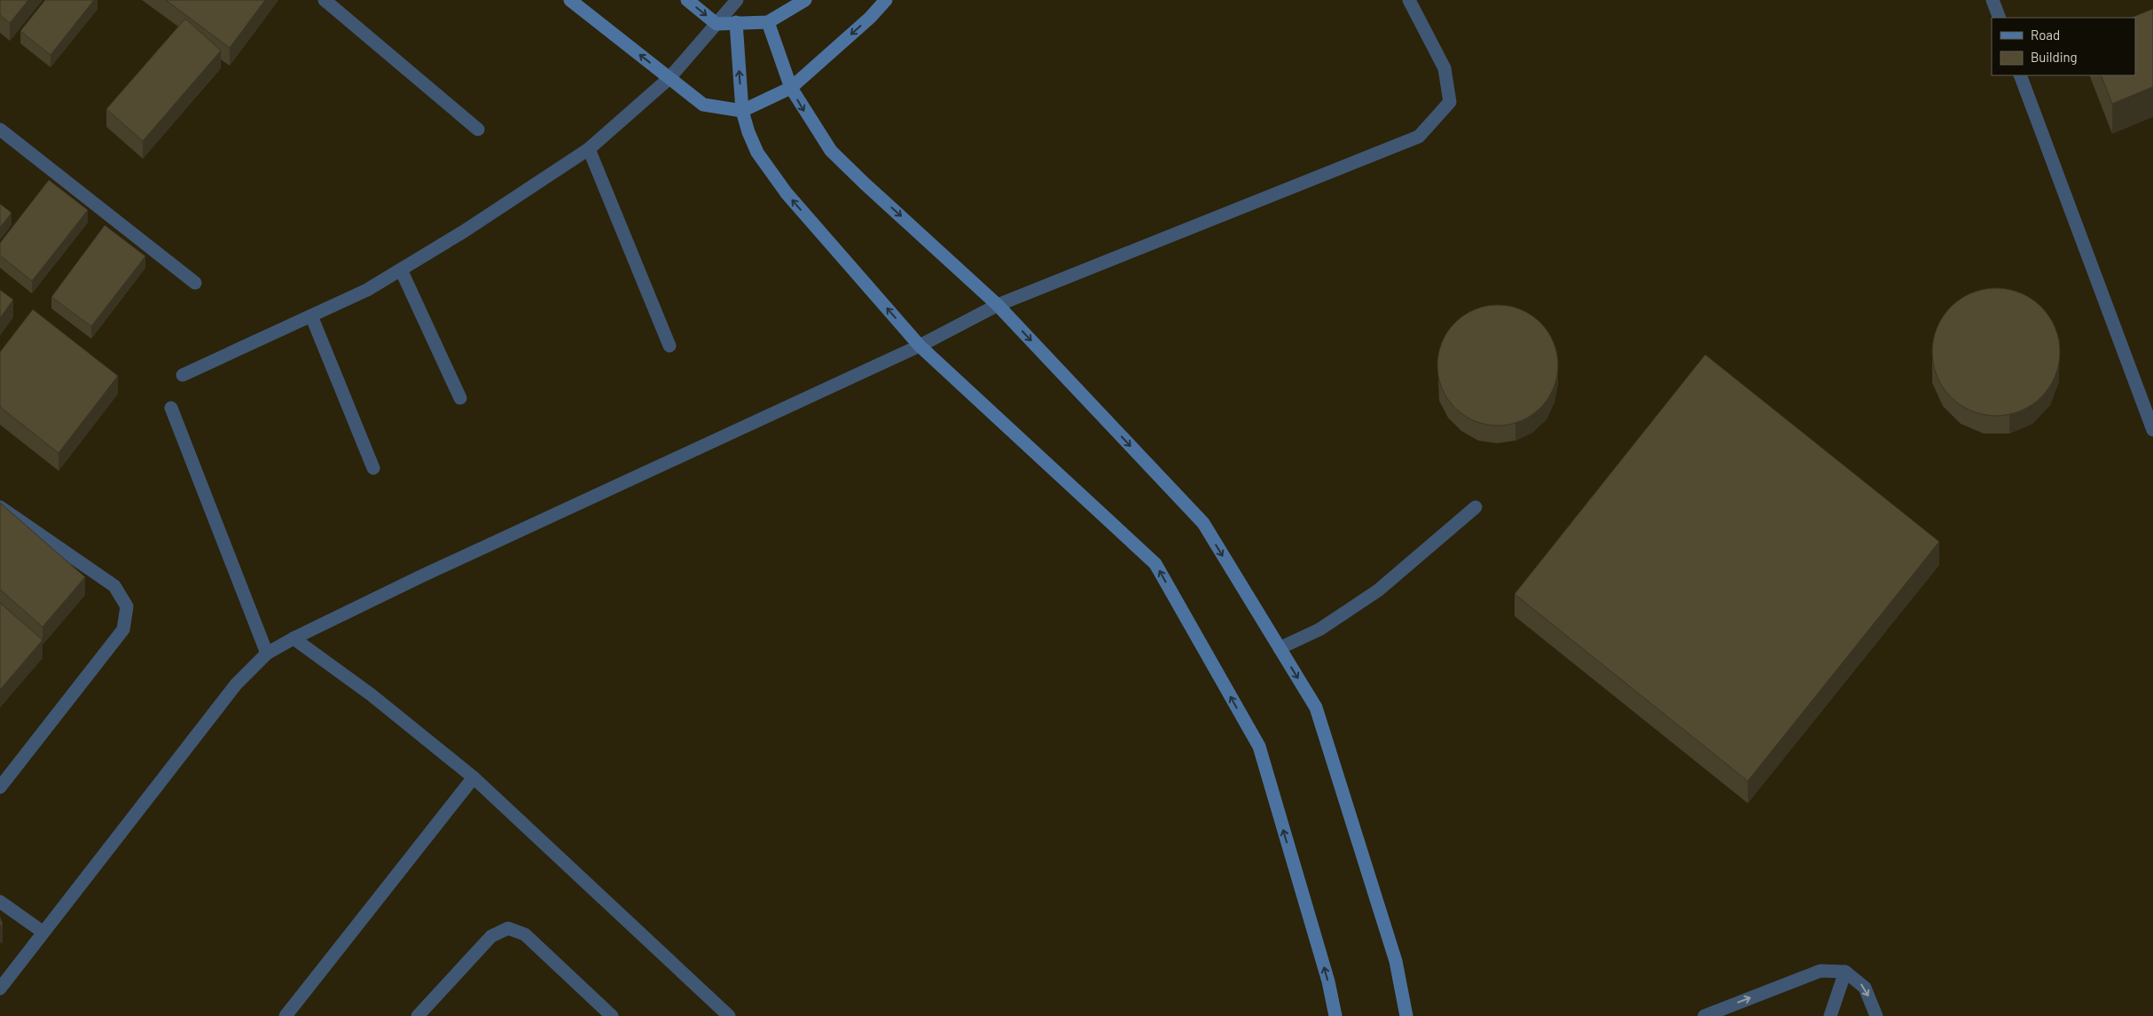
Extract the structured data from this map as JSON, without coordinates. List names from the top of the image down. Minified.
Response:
{"legend":["Road","Building"]}
